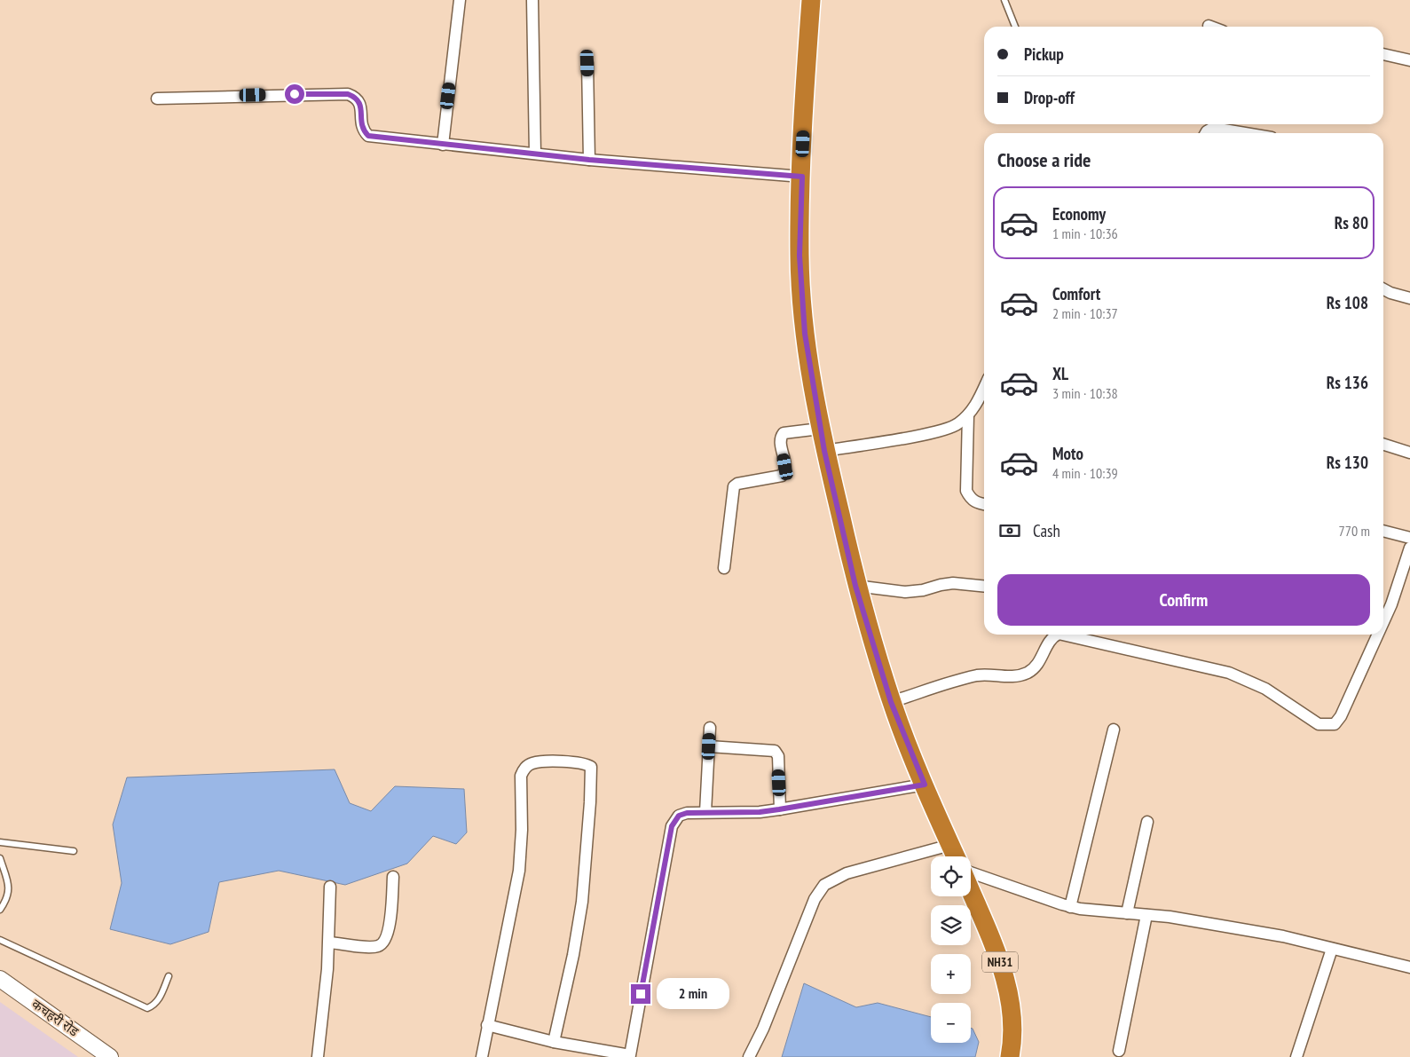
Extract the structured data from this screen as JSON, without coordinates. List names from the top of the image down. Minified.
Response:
{"streets":{"highway":["NH31"],"main road":["कचहरी रोड"]},"page":{"banner":["Pickup","Drop-off"],"heading":"Choose a ride","list":[{"name":"Economy","note":"1 min · 10:36","value":"Rs 80"},{"name":"Comfort","note":"2 min · 10:37","value":"Rs 108"},{"name":"XL","note":"3 min · 10:38","value":"Rs 136"},{"name":"Moto","note":"4 min · 10:39","value":"Rs 130"}],"pay":["Cash","770 m"],"buttons":"Confirm","map_buttons":["+","−"],"bubble":"2 min"}}
